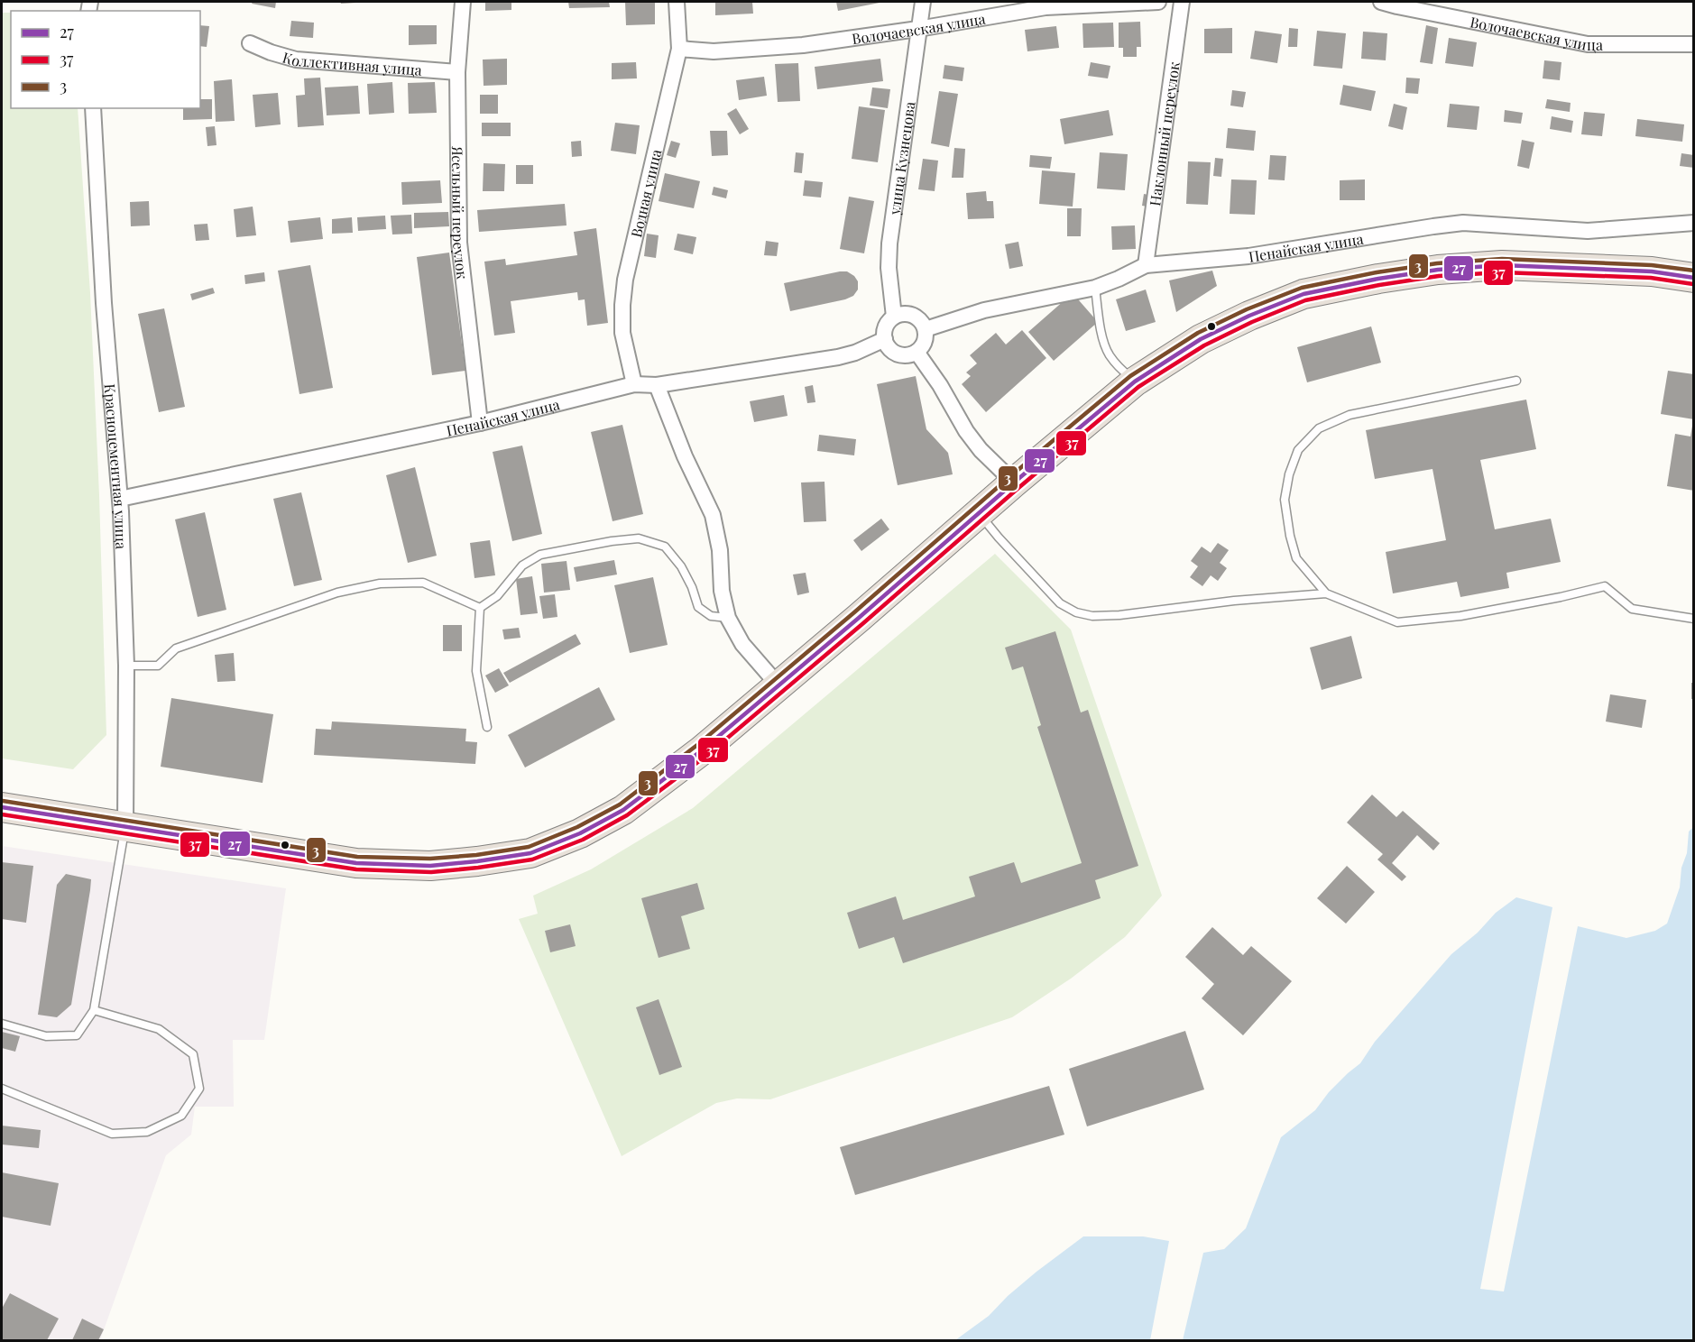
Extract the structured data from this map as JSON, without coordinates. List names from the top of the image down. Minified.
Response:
{"streets":{"street":["Волочаевская улица","Коллективная улица","Наклонный переулок","улица Кузнецова","Водная улица","Ясельный переулок","Пенайская улица","Красноцементная улица"]},"crossings":[["Волочаевская улица","улица Кузнецова"],["Волочаевская улица","Водная улица"],["Коллективная улица","Ясельный переулок"],["Наклонный переулок","Пенайская улица"],["улица Кузнецова","Пенайская улица"],["Водная улица","Пенайская улица"],["Ясельный переулок","Пенайская улица"],["Пенайская улица","Красноцементная улица"]],"lines":["transit line 3","transit line 27","transit line 37"],"legend":["27","37","3"]}
